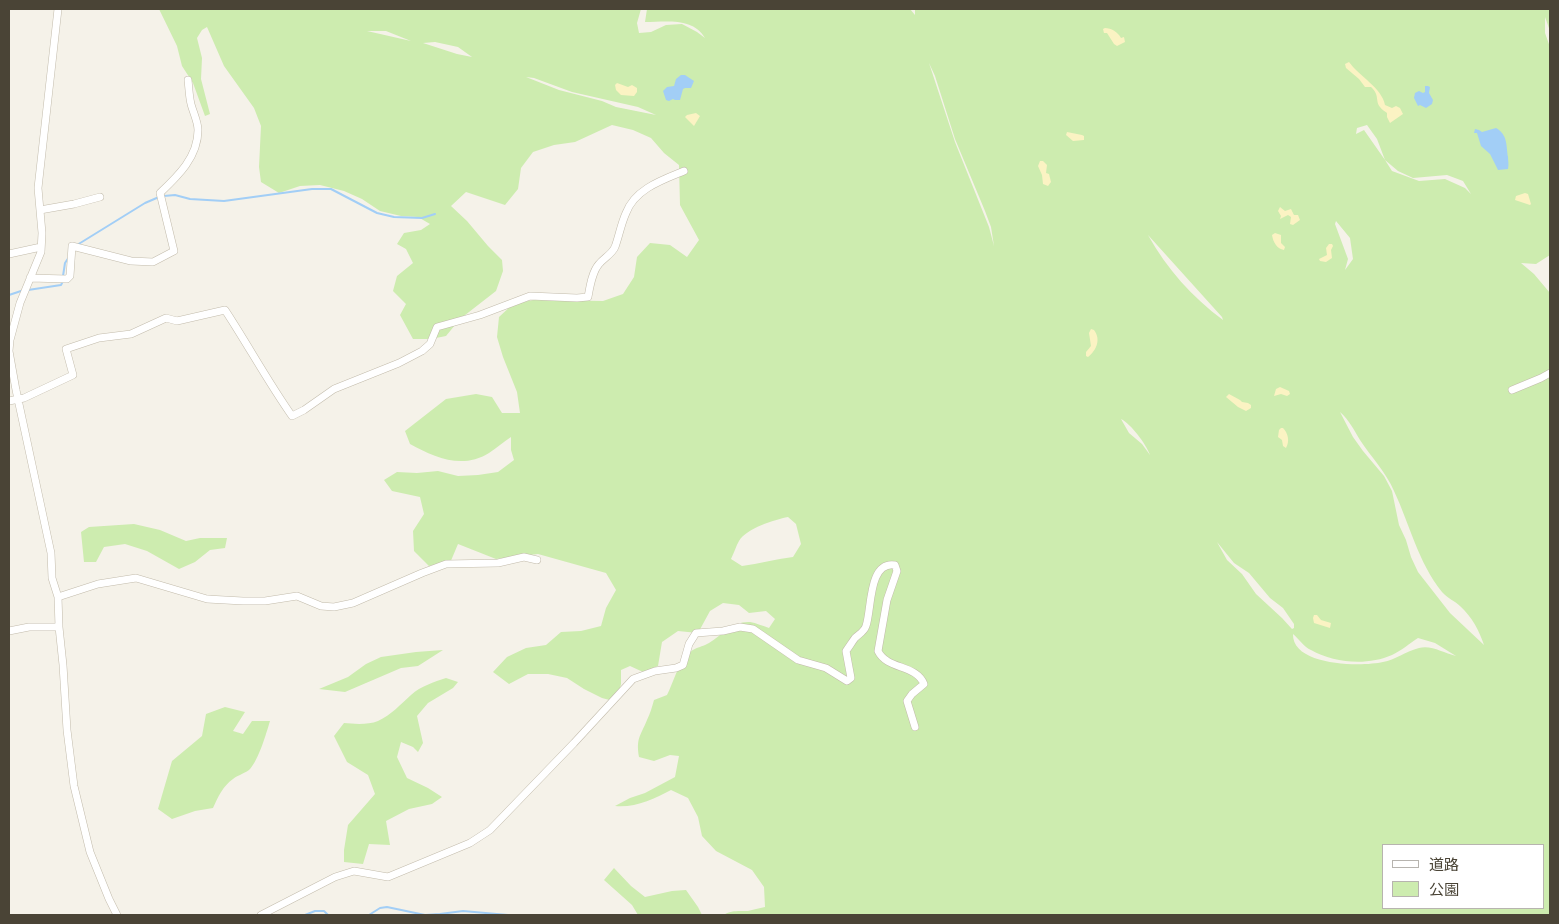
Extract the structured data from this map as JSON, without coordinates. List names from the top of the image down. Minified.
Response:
{"legend":["道路","公園"]}
